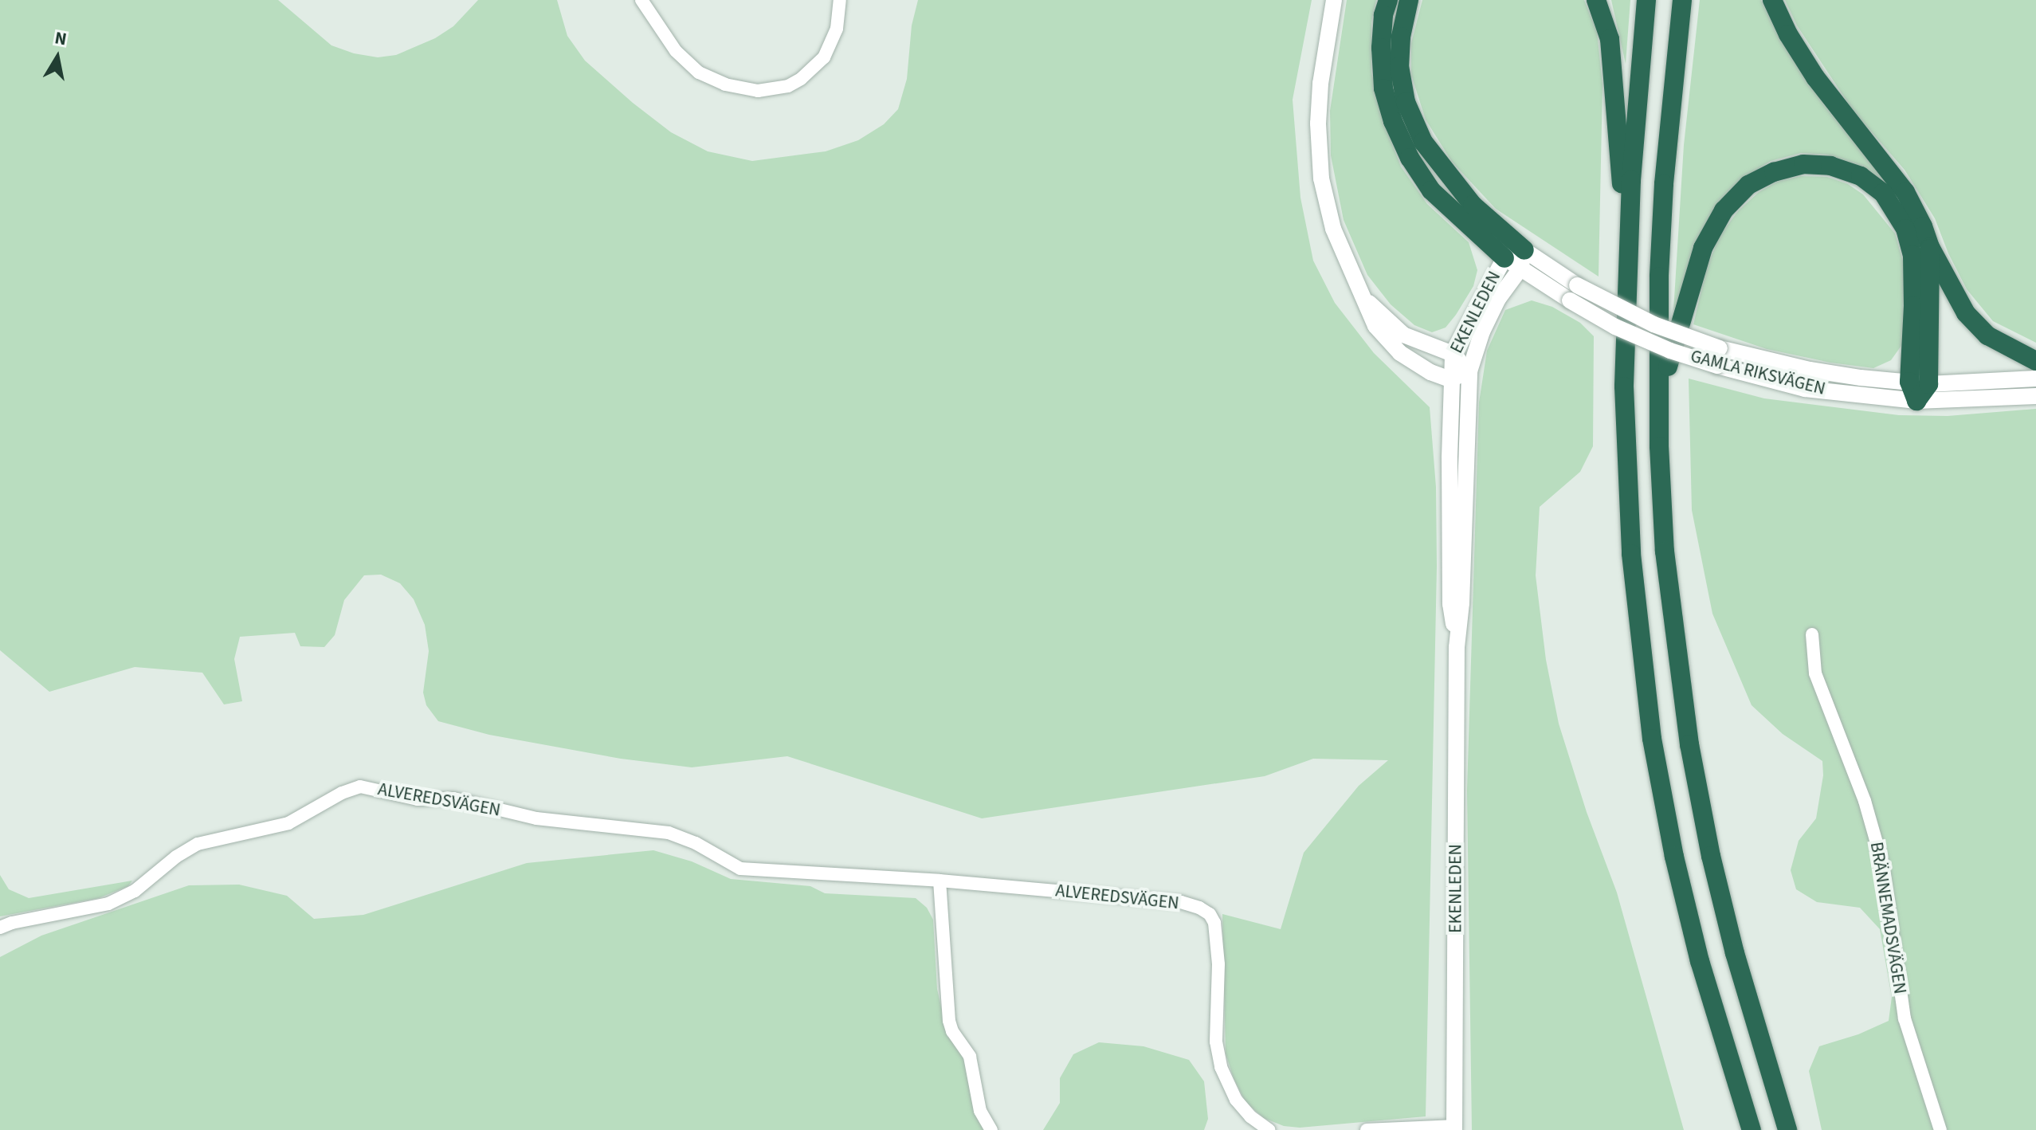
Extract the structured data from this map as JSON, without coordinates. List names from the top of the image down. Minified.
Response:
{"streets":{"street":["EKENLEDEN","GAMLA RIKSVÄGEN","ALVEREDSVÄGEN","BRÄNNEMADSVÄGEN"]},"crossings":[["EKENLEDEN","GAMLA RIKSVÄGEN"]],"north":"top"}
